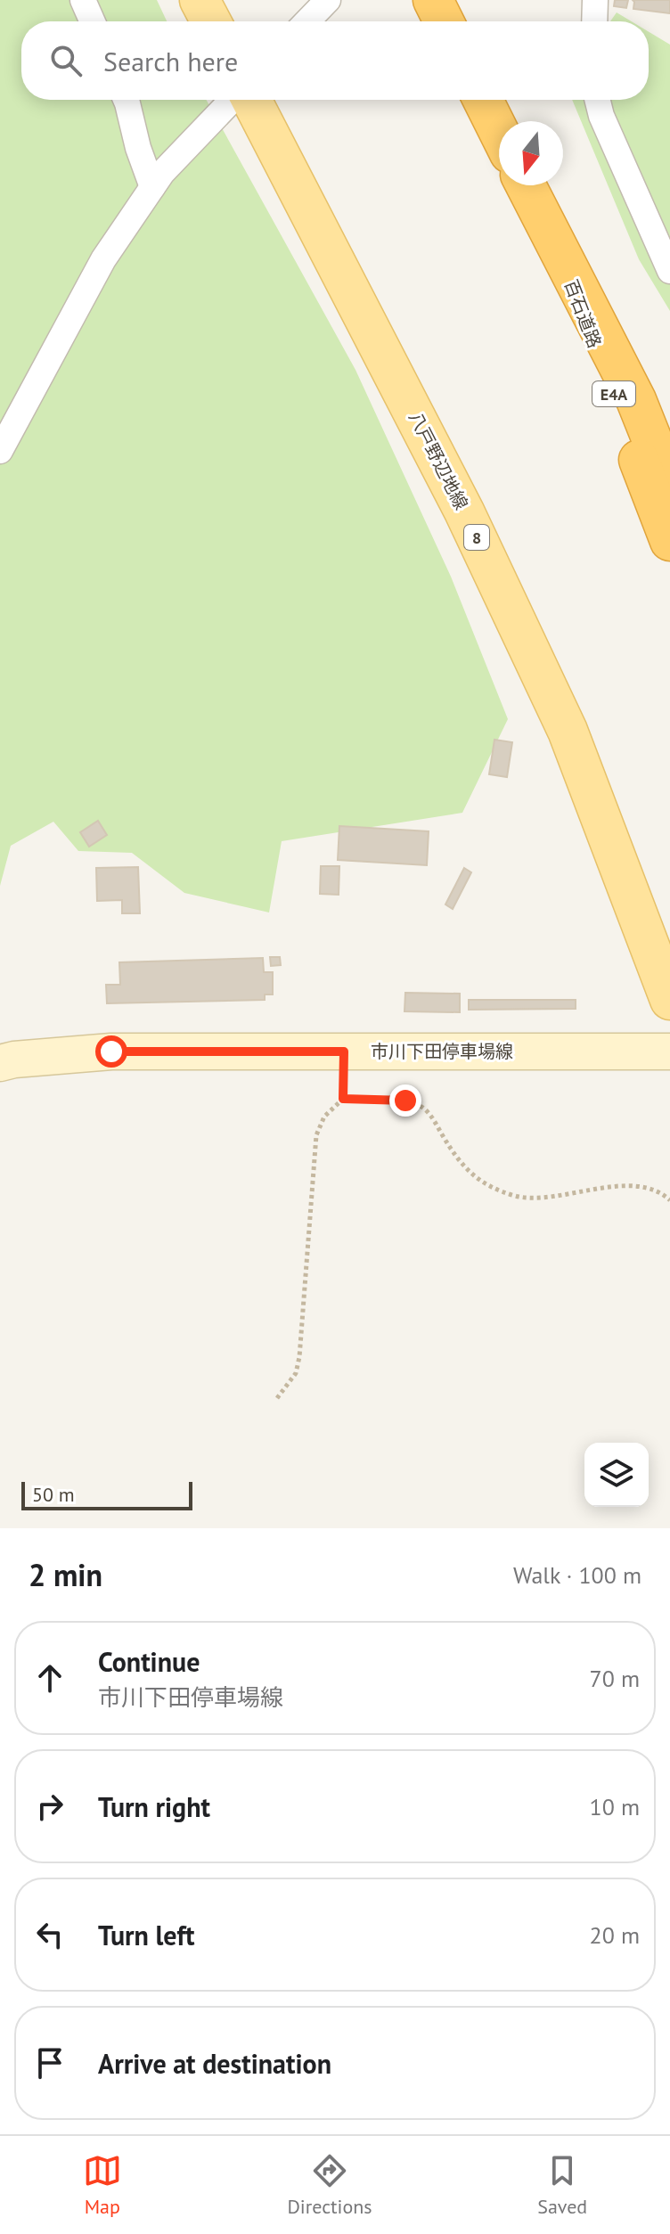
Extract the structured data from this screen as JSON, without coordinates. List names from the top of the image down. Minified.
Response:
{"streets":{"highway":["百石道路","E4A"],"main road":["八戸野辺地線","8","市川下田停車場線"]},"scale_bar":"50 m","north":"bottom","page":{"search":"Search here","scale":"50 m","heading":["2 min","Walk · 100 m"],"list":[["Continue","市川下田停車場線","70 m"],["Turn right","10 m"],["Turn left","20 m"],"Arrive at destination"],"nav":["Map","Directions","Saved"]}}
